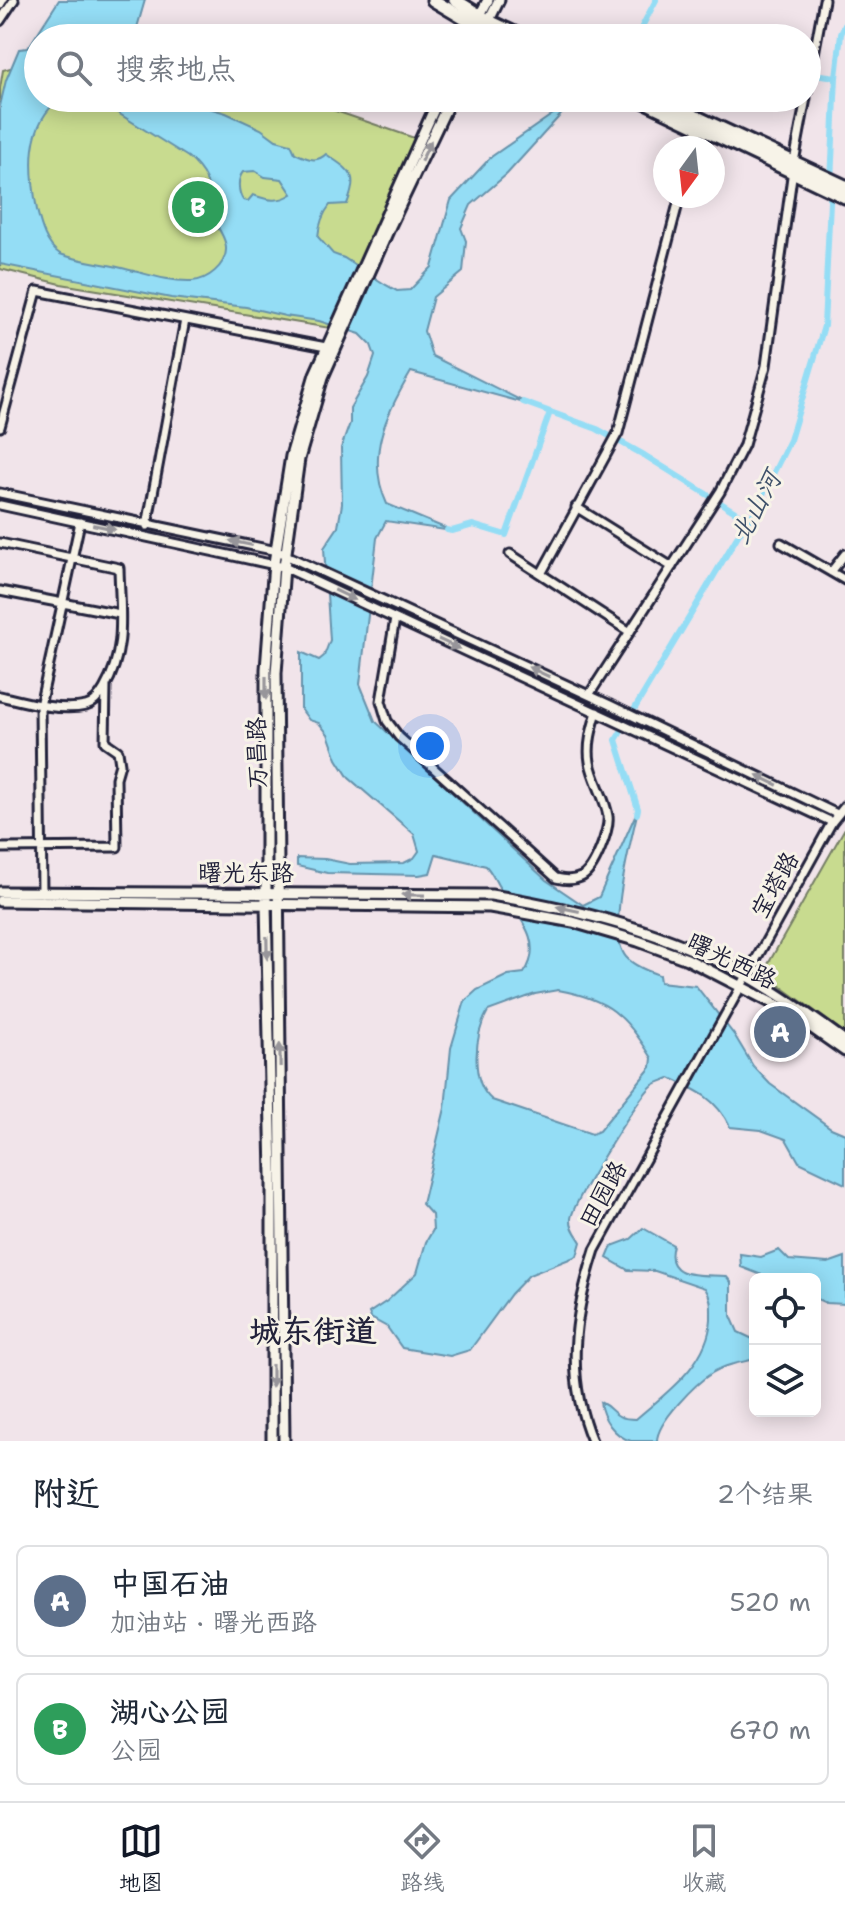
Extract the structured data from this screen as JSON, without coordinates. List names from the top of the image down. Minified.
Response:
{"streets":{"main road":["万昌路","曙光东路","曙光西路"],"street":["宝塔路","田园路"]},"crossings":[["万昌路","曙光东路"],["曙光东路","曙光西路"],["宝塔路","曙光西路"],["宝塔路","田园路"],["曙光西路","田园路"]],"districts":["城东街道"],"water":["北山河"],"north":"bottom","page":{"search":"搜索地点","pins":["B","A"],"heading":["附近","2个结果"],"list":[{"mark":"A","name":"中国石油","note":"加油站 · 曙光西路","value":"520 m"},{"mark":"B","name":"湖心公园","note":"公园","value":"670 m"}],"nav":["地图","路线","收藏"]}}
